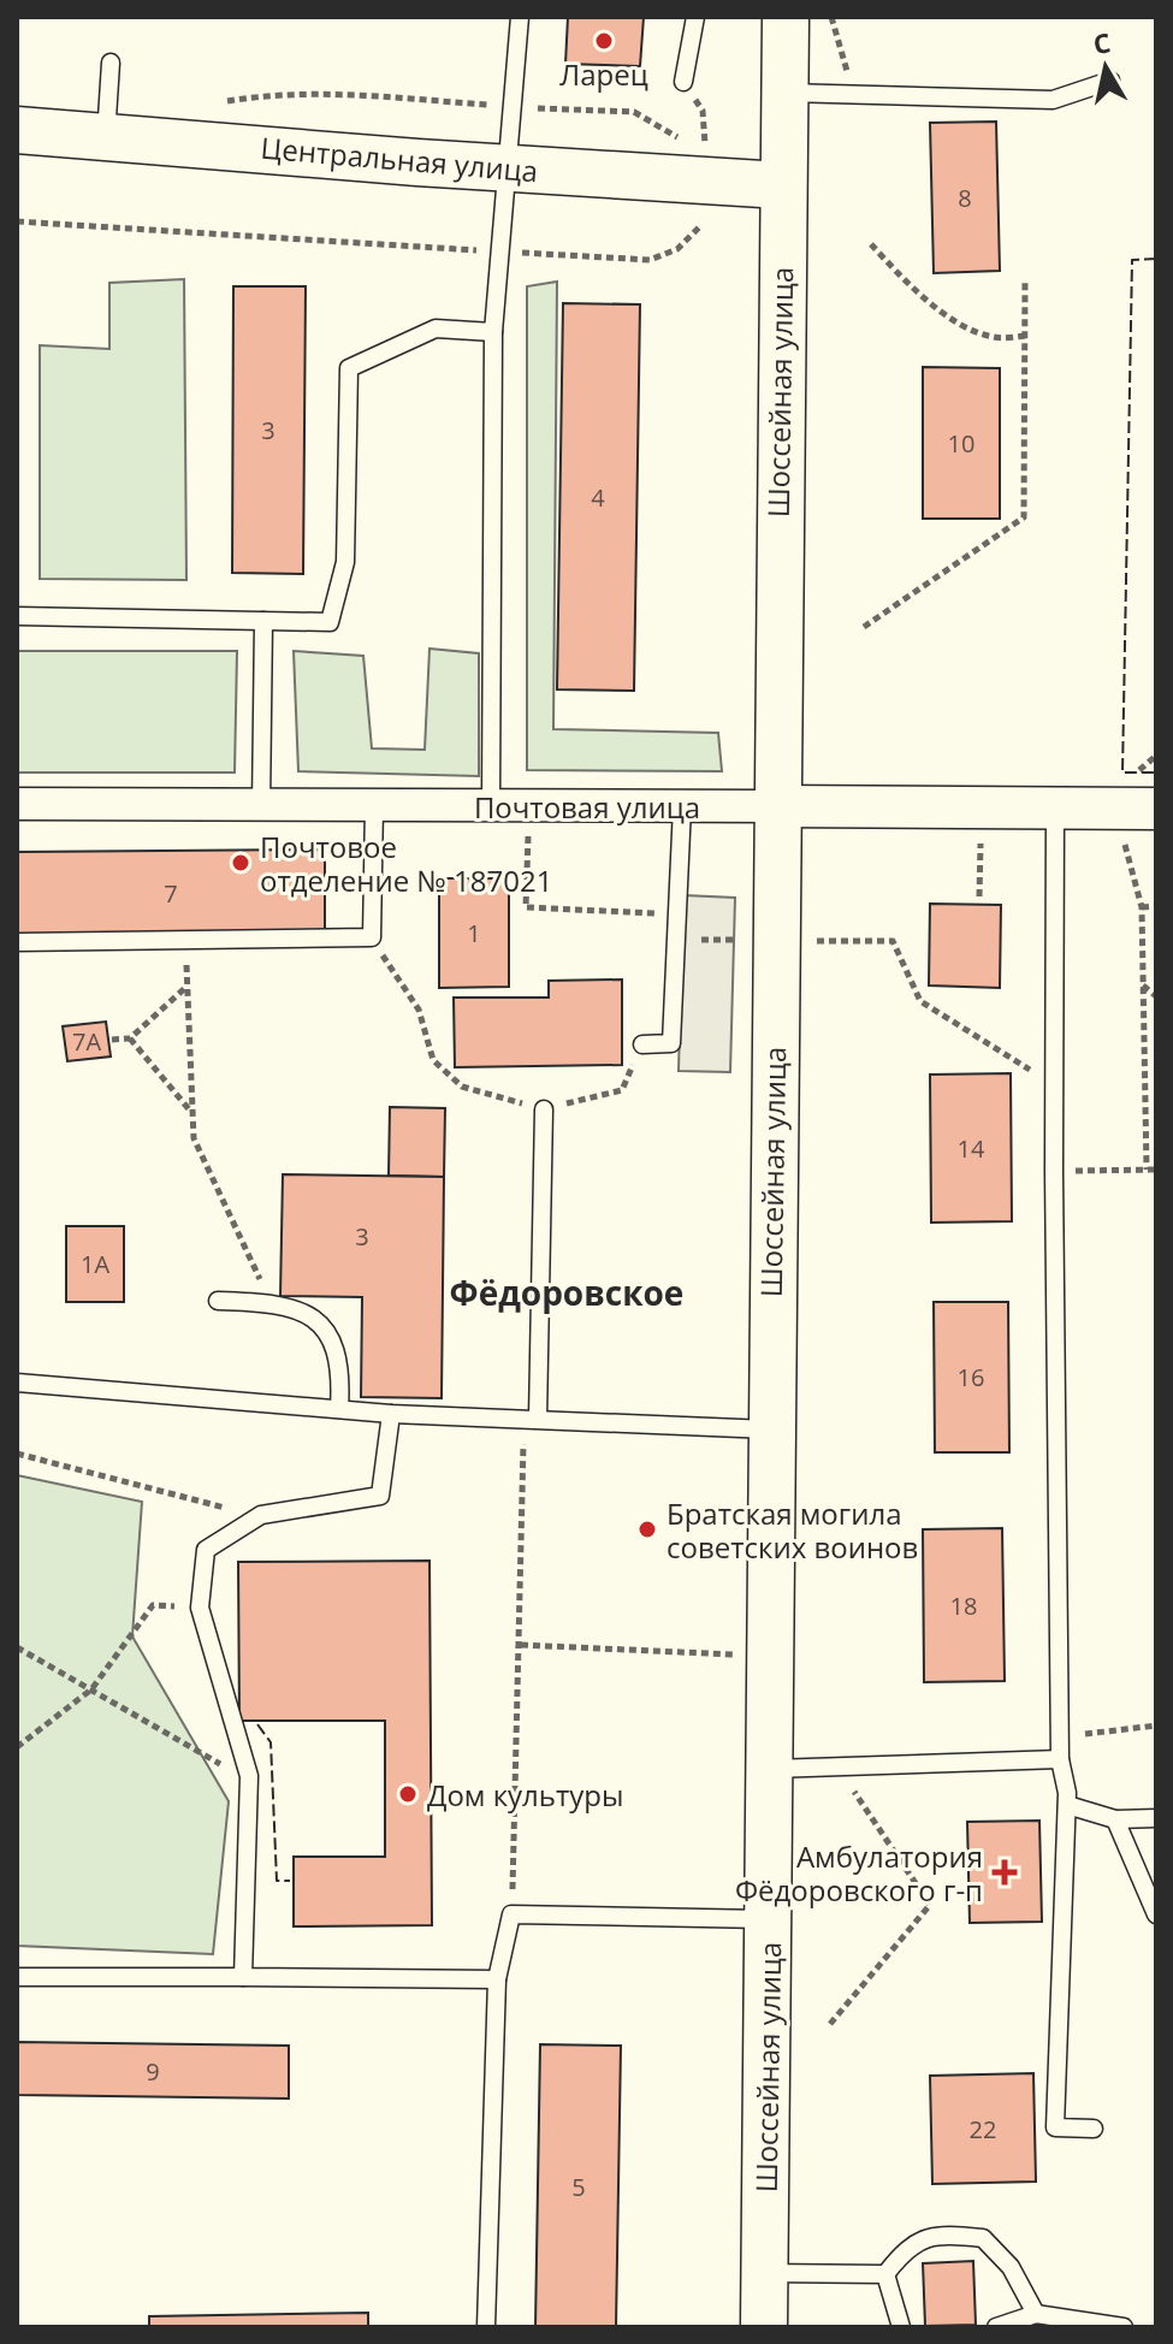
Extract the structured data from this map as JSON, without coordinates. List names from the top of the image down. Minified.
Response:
{"streets":{"main road":["Центральная улица","Шоссейная улица"],"street":["Почтовая улица"]},"crossings":[["Центральная улица","Шоссейная улица"],["Шоссейная улица","Почтовая улица"]],"districts":["Фёдоровское"],"places":{"other":["Ларец","Почтовое отделение № 187021","Братская могила советских воинов","Дом культуры"],"health":["Амбулатория Фёдоровского г-п"]},"house_numbers":["8","3","10","4","7","1","7А","14","3","1А","16","18","9","22","5"],"north":"top"}
